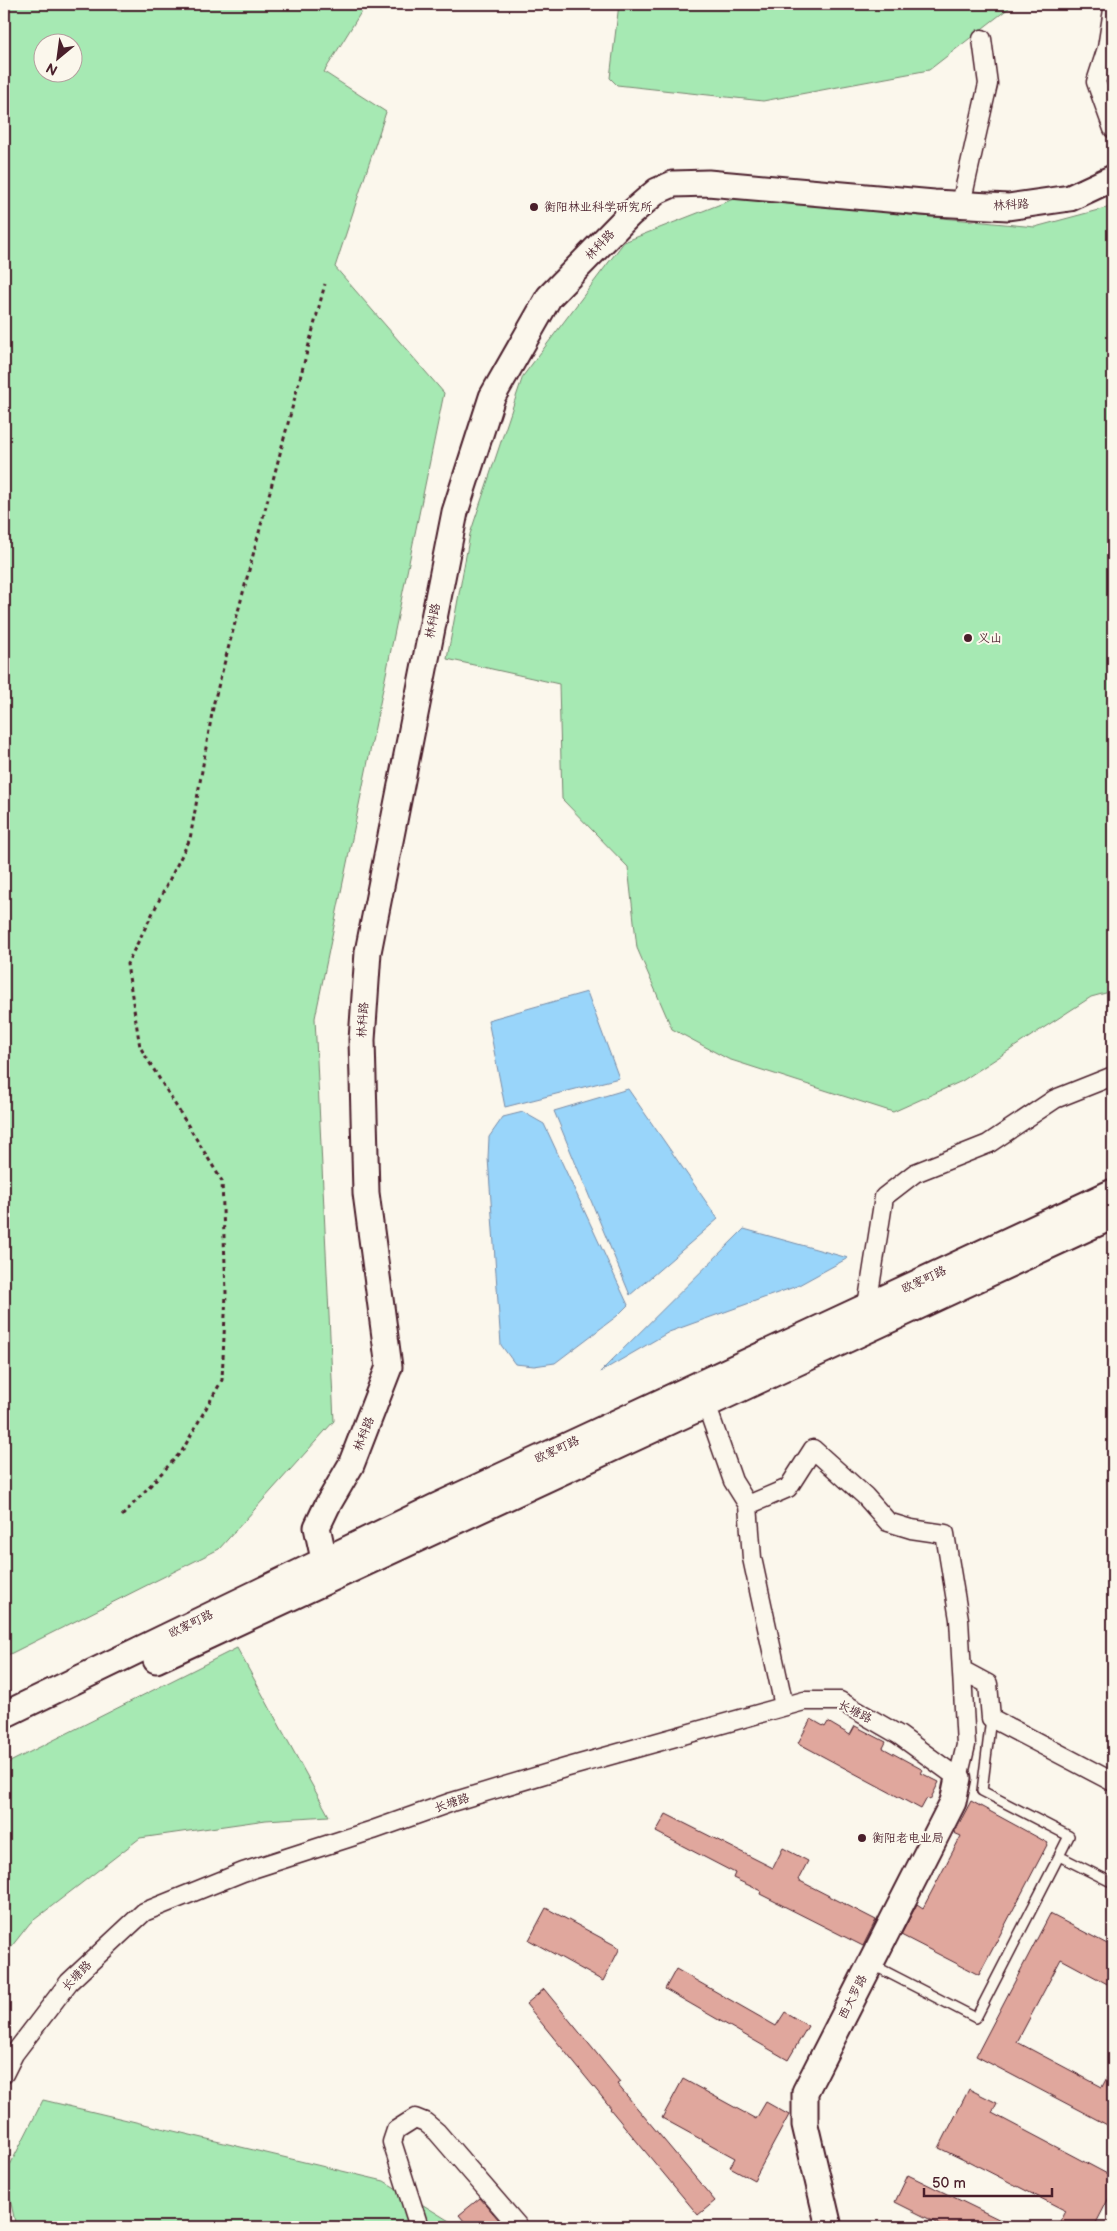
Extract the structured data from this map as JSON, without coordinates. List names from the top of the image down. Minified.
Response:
{"streets":{"main road":["林科路","欧家町路","西大罗路"],"street":["长塘路"]},"crossings":[["林科路","欧家町路"],["长塘路","西大罗路"]],"places":["衡阳林业科学研究所","义山","衡阳老电业局"],"scale_bar":"50 m","north":"bottom left"}
